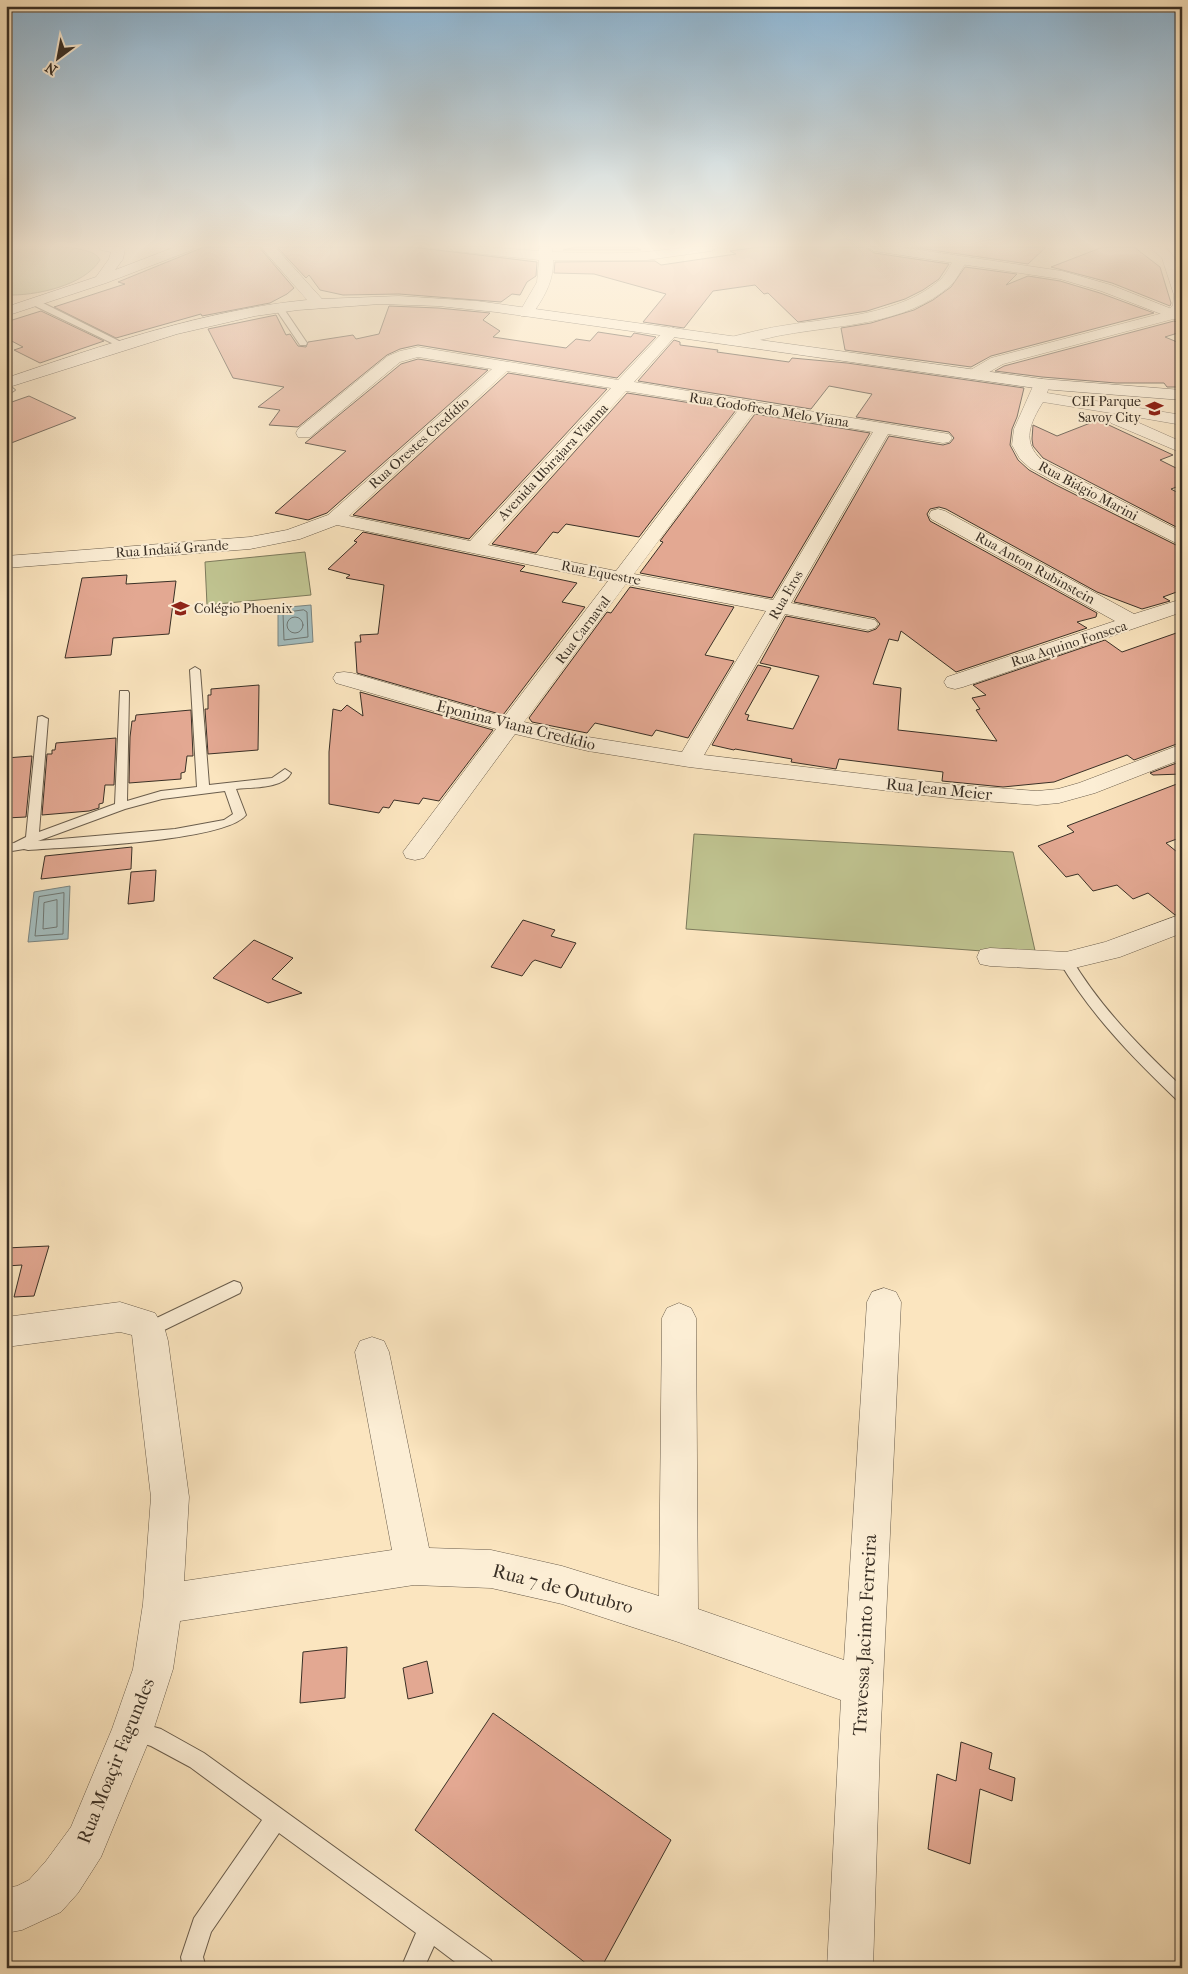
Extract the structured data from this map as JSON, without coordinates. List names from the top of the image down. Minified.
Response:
{"streets":{"street":["Rua Godofredo Melo Viana","Rua Orestes Credídio","Avenida Ubirajara Vianna","Rua Biágio Marini","Rua Indaiá Grande","Rua Anton Rubinstein","Rua Equestre","Rua Eros","Rua Carnaval","Rua Aquino Fonseca","Eponina Viana Credídio","Rua Jean Meier","Rua 7 de Outubro","Travessa Jacinto Ferreira","Rua Moaçir Fagundes"]},"crossings":[["Rua Godofredo Melo Viana","Rua Orestes Credídio"],["Rua Godofredo Melo Viana","Avenida Ubirajara Vianna"],["Rua Godofredo Melo Viana","Rua Eros"],["Rua Godofredo Melo Viana","Rua Carnaval"],["Rua Orestes Credídio","Rua Indaiá Grande"],["Rua Orestes Credídio","Rua Equestre"],["Avenida Ubirajara Vianna","Rua Equestre"],["Rua Indaiá Grande","Rua Equestre"],["Rua Anton Rubinstein","Rua Aquino Fonseca"],["Rua Equestre","Rua Eros"],["Rua Equestre","Rua Carnaval"],["Rua Eros","Eponina Viana Credídio"],["Rua Eros","Rua Jean Meier"],["Rua Carnaval","Eponina Viana Credídio"],["Eponina Viana Credídio","Rua Jean Meier"],["Rua 7 de Outubro","Travessa Jacinto Ferreira"],["Rua 7 de Outubro","Rua Moaçir Fagundes"]],"places":{"school or university":["CEI Parque Savoy City","Colégio Phoenix"]},"north":"bottom left"}
